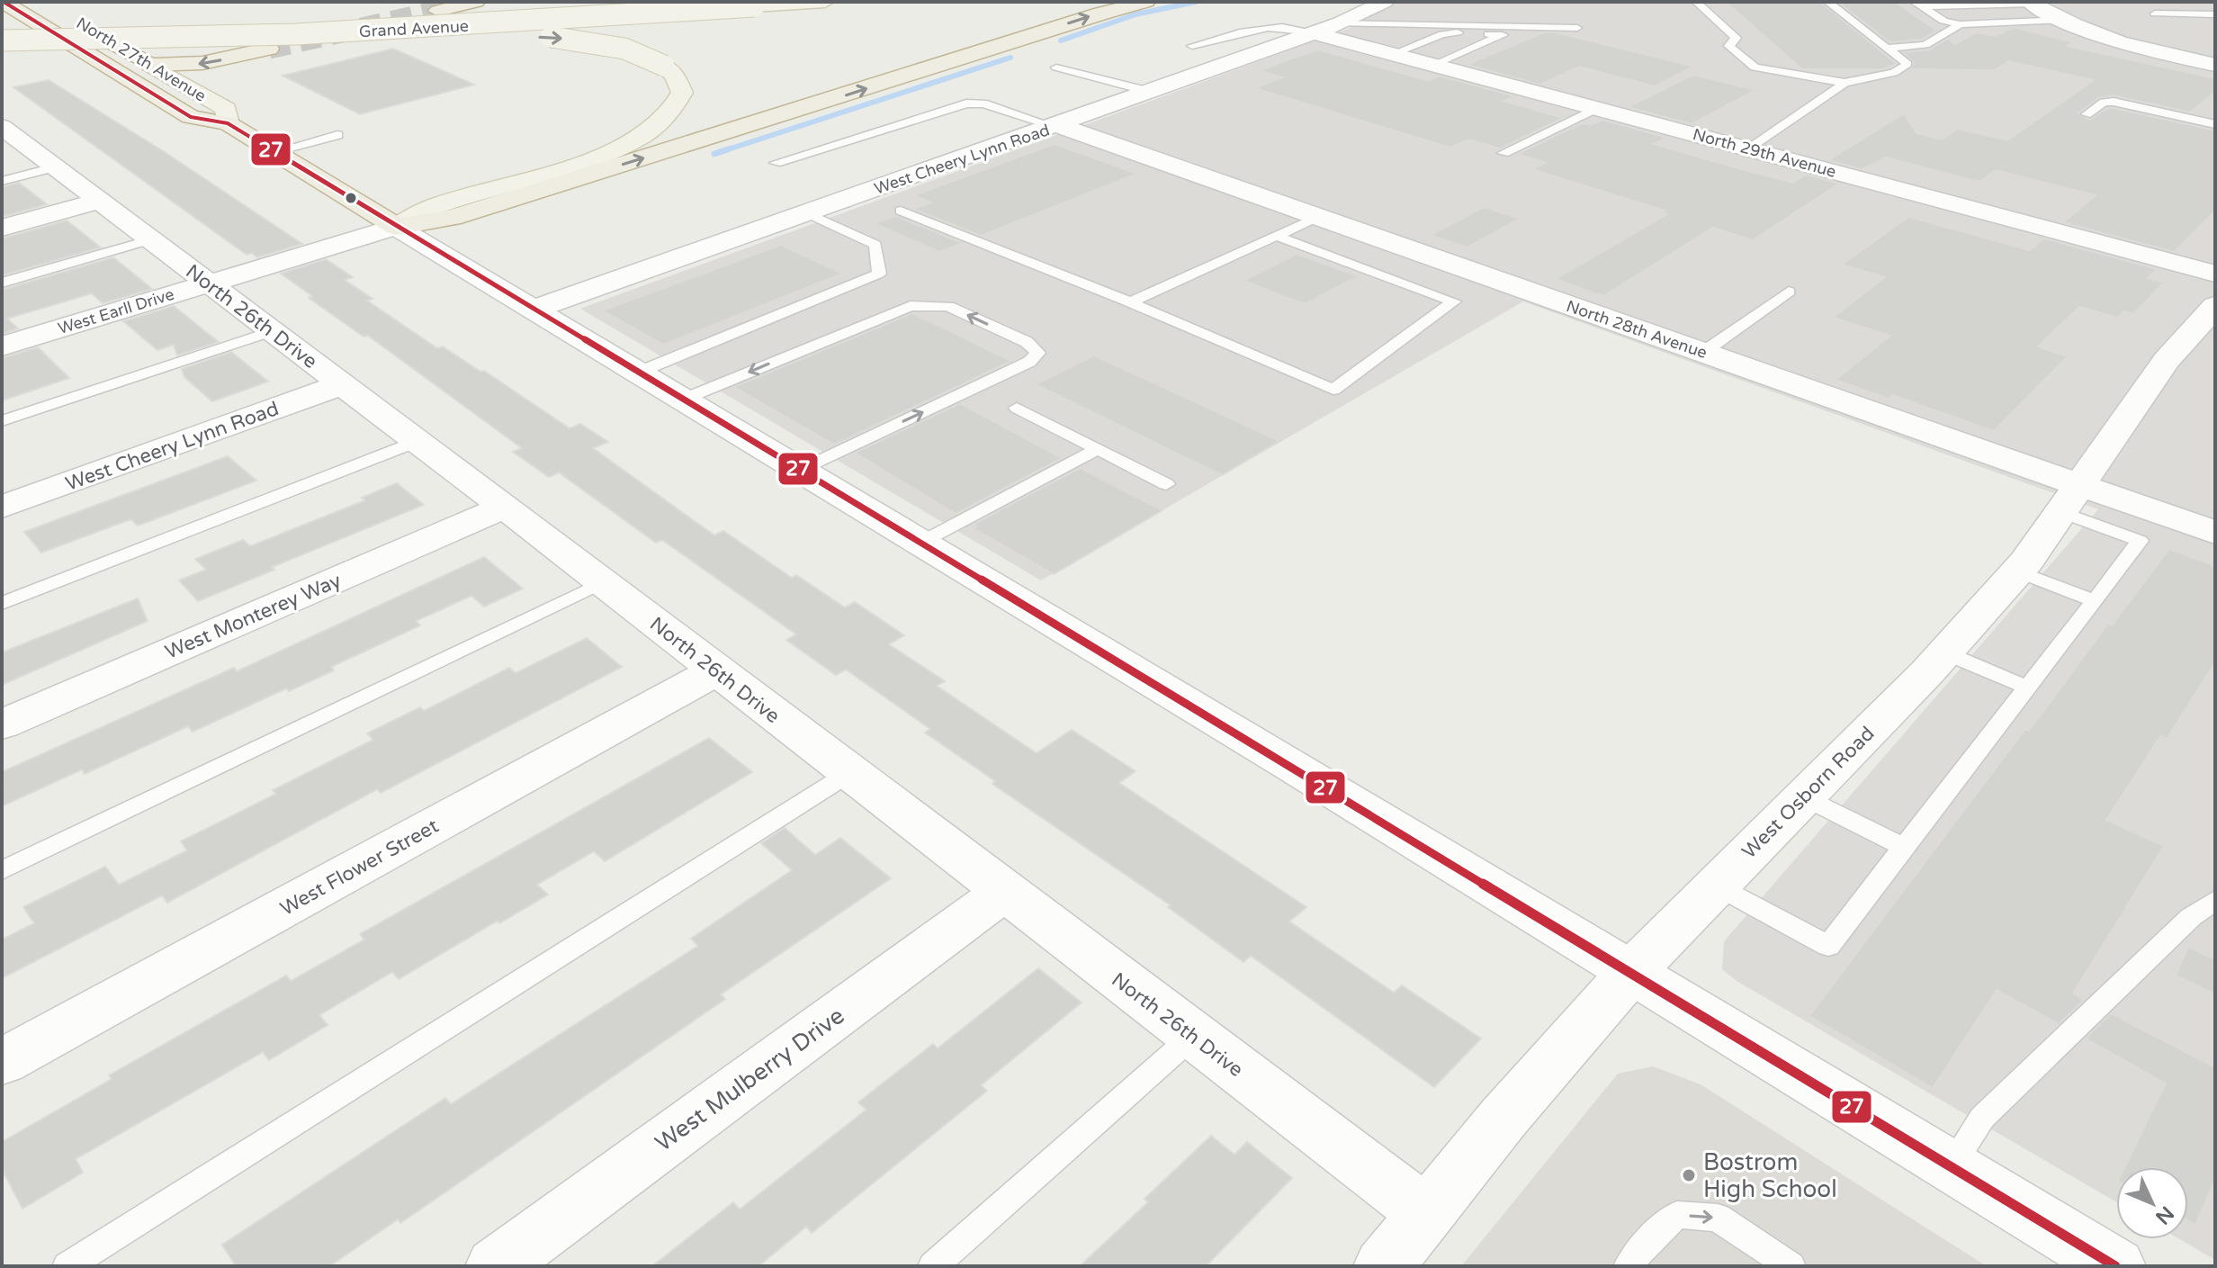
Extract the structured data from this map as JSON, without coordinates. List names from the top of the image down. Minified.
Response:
{"streets":{"highway":["North 27th Avenue"],"main road":["Grand Avenue"],"street":["North 29th Avenue","West Cheery Lynn Road","West Earll Drive","North 26th Drive","North 28th Avenue","West Monterey Way","West Osborn Road","West Flower Street","West Mulberry Drive"]},"crossings":[["North 27th Avenue","West Cheery Lynn Road"],["North 27th Avenue","West Earll Drive"],["North 27th Avenue","West Osborn Road"],["North 29th Avenue","West Cheery Lynn Road"],["West Cheery Lynn Road","North 26th Drive"],["West Cheery Lynn Road","North 28th Avenue"],["West Earll Drive","North 26th Drive"],["North 26th Drive","West Monterey Way"],["North 26th Drive","West Osborn Road"],["North 26th Drive","West Flower Street"],["North 26th Drive","West Mulberry Drive"],["North 28th Avenue","West Osborn Road"]],"places":["Bostrom High School"],"lines":["transit line 27"],"north":"bottom right"}
